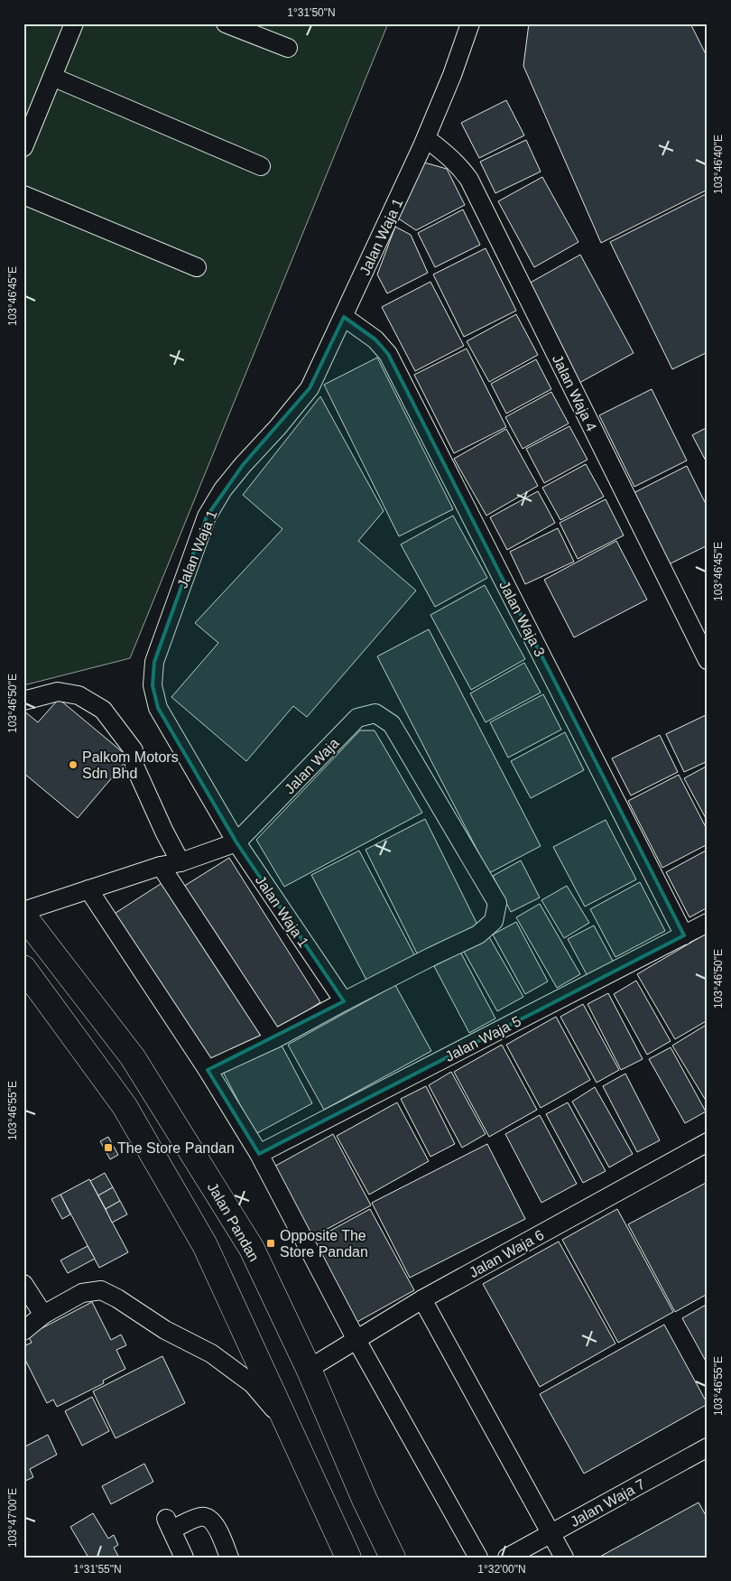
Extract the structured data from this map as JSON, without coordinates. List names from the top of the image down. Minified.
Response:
{"streets":{"highway":["Jalan Pandan"],"street":["Jalan Waja 1","Jalan Waja 4","Jalan Waja 3","Jalan Waja","Jalan Waja 5","Jalan Waja 6","Jalan Waja 7"]},"crossings":[["Jalan Waja 1","Jalan Waja 4"],["Jalan Waja 1","Jalan Waja 3"],["Jalan Waja 1","Jalan Waja"],["Jalan Waja 3","Jalan Waja 5"],["Jalan Pandan","Jalan Waja 6"]],"places":{"other":["Palkom Motors Sdn Bhd"],"transit":["The Store Pandan","Opposite The Store Pandan"]},"coordinates":["1°31'50\"N","103°46'40\"E","103°46'45\"E","103°46'50\"E","103°46'55\"E","103°47'00\"E","1°31'55\"N","1°32'00\"N"]}
